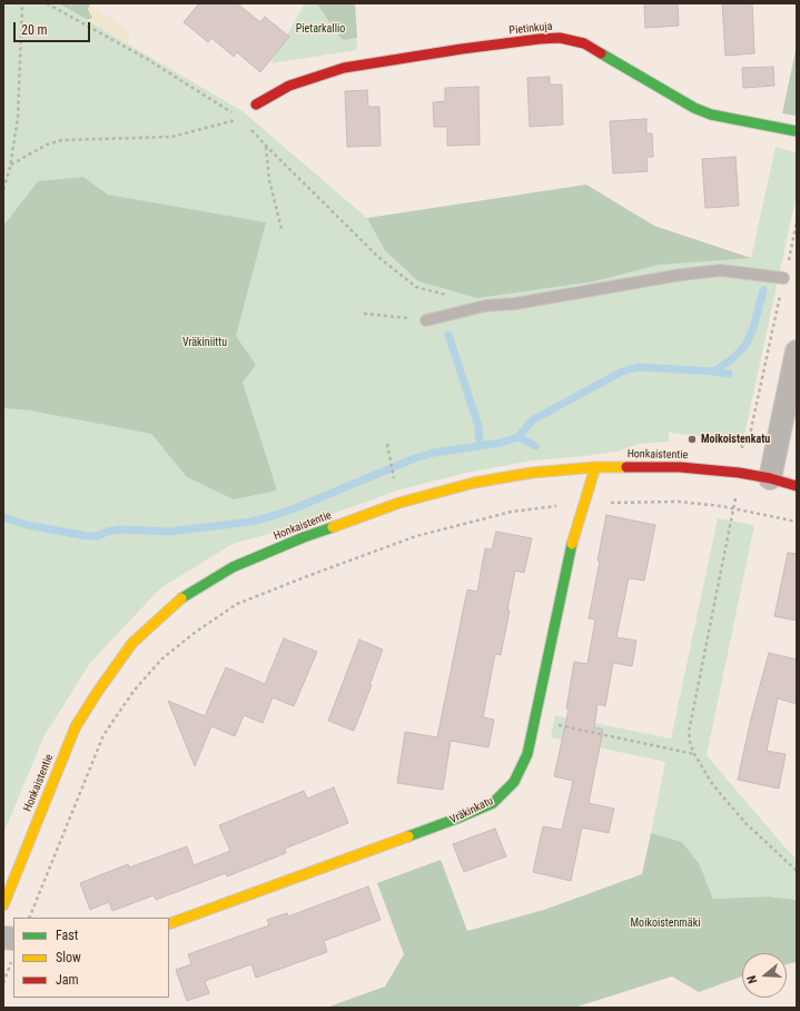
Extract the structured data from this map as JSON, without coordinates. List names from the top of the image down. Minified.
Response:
{"streets":{"street":["Pietinkuja","Honkaistentie","Vräkinkatu"]},"crossings":[["Honkaistentie","Vräkinkatu"]],"parks":["Pietarkallio","Vräkiniittu","Moikoistenmäki"],"places":["Moikoistenkatu"],"legend":["Fast","Slow","Jam"],"scale_bar":"20 m","north":"left"}
